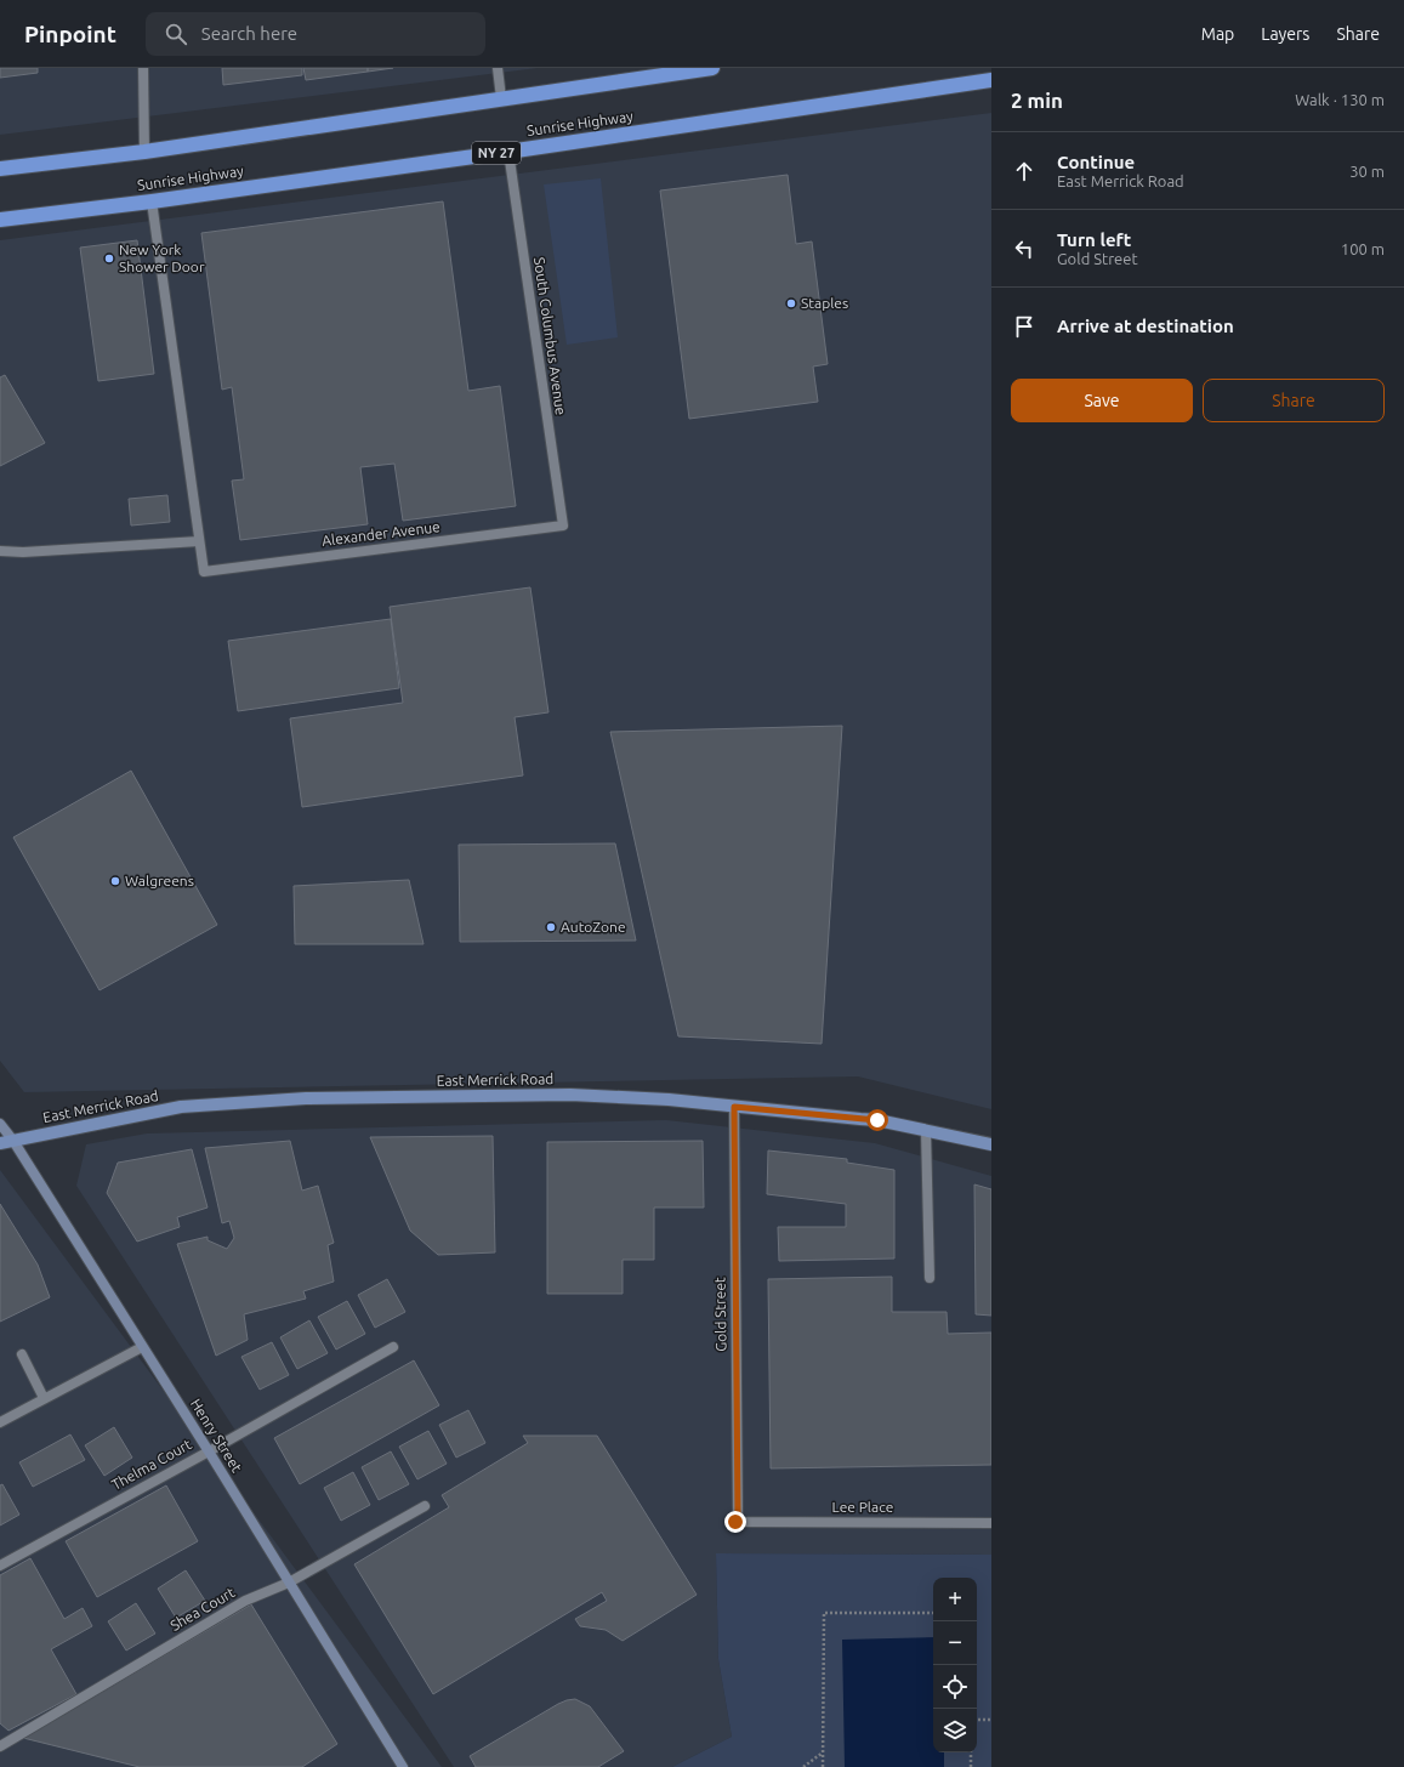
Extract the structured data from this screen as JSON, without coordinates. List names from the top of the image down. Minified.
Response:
{"streets":{"highway":["Sunrise Highway","NY 27"],"main road":["East Merrick Road","Henry Street"],"street":["South Columbus Avenue","Alexander Avenue","Gold Street","Thelma Court","Lee Place","Shea Court"]},"crossings":[["Sunrise Highway","South Columbus Avenue"],["South Columbus Avenue","Alexander Avenue"],["East Merrick Road","Gold Street"],["East Merrick Road","Henry Street"],["Gold Street","Lee Place"],["Henry Street","Thelma Court"],["Henry Street","Shea Court"]],"places":["New York Shower Door","Staples","Walgreens","AutoZone"],"page":{"header":"Pinpoint","search":"Search here","nav":["Map","Layers","Share"],"heading":["2 min","Walk · 130 m"],"list":[["Continue","East Merrick Road","30 m"],["Turn left","Gold Street","100 m"],"Arrive at destination"],"buttons":["Save","Share"],"map_buttons":["+","−"]}}
